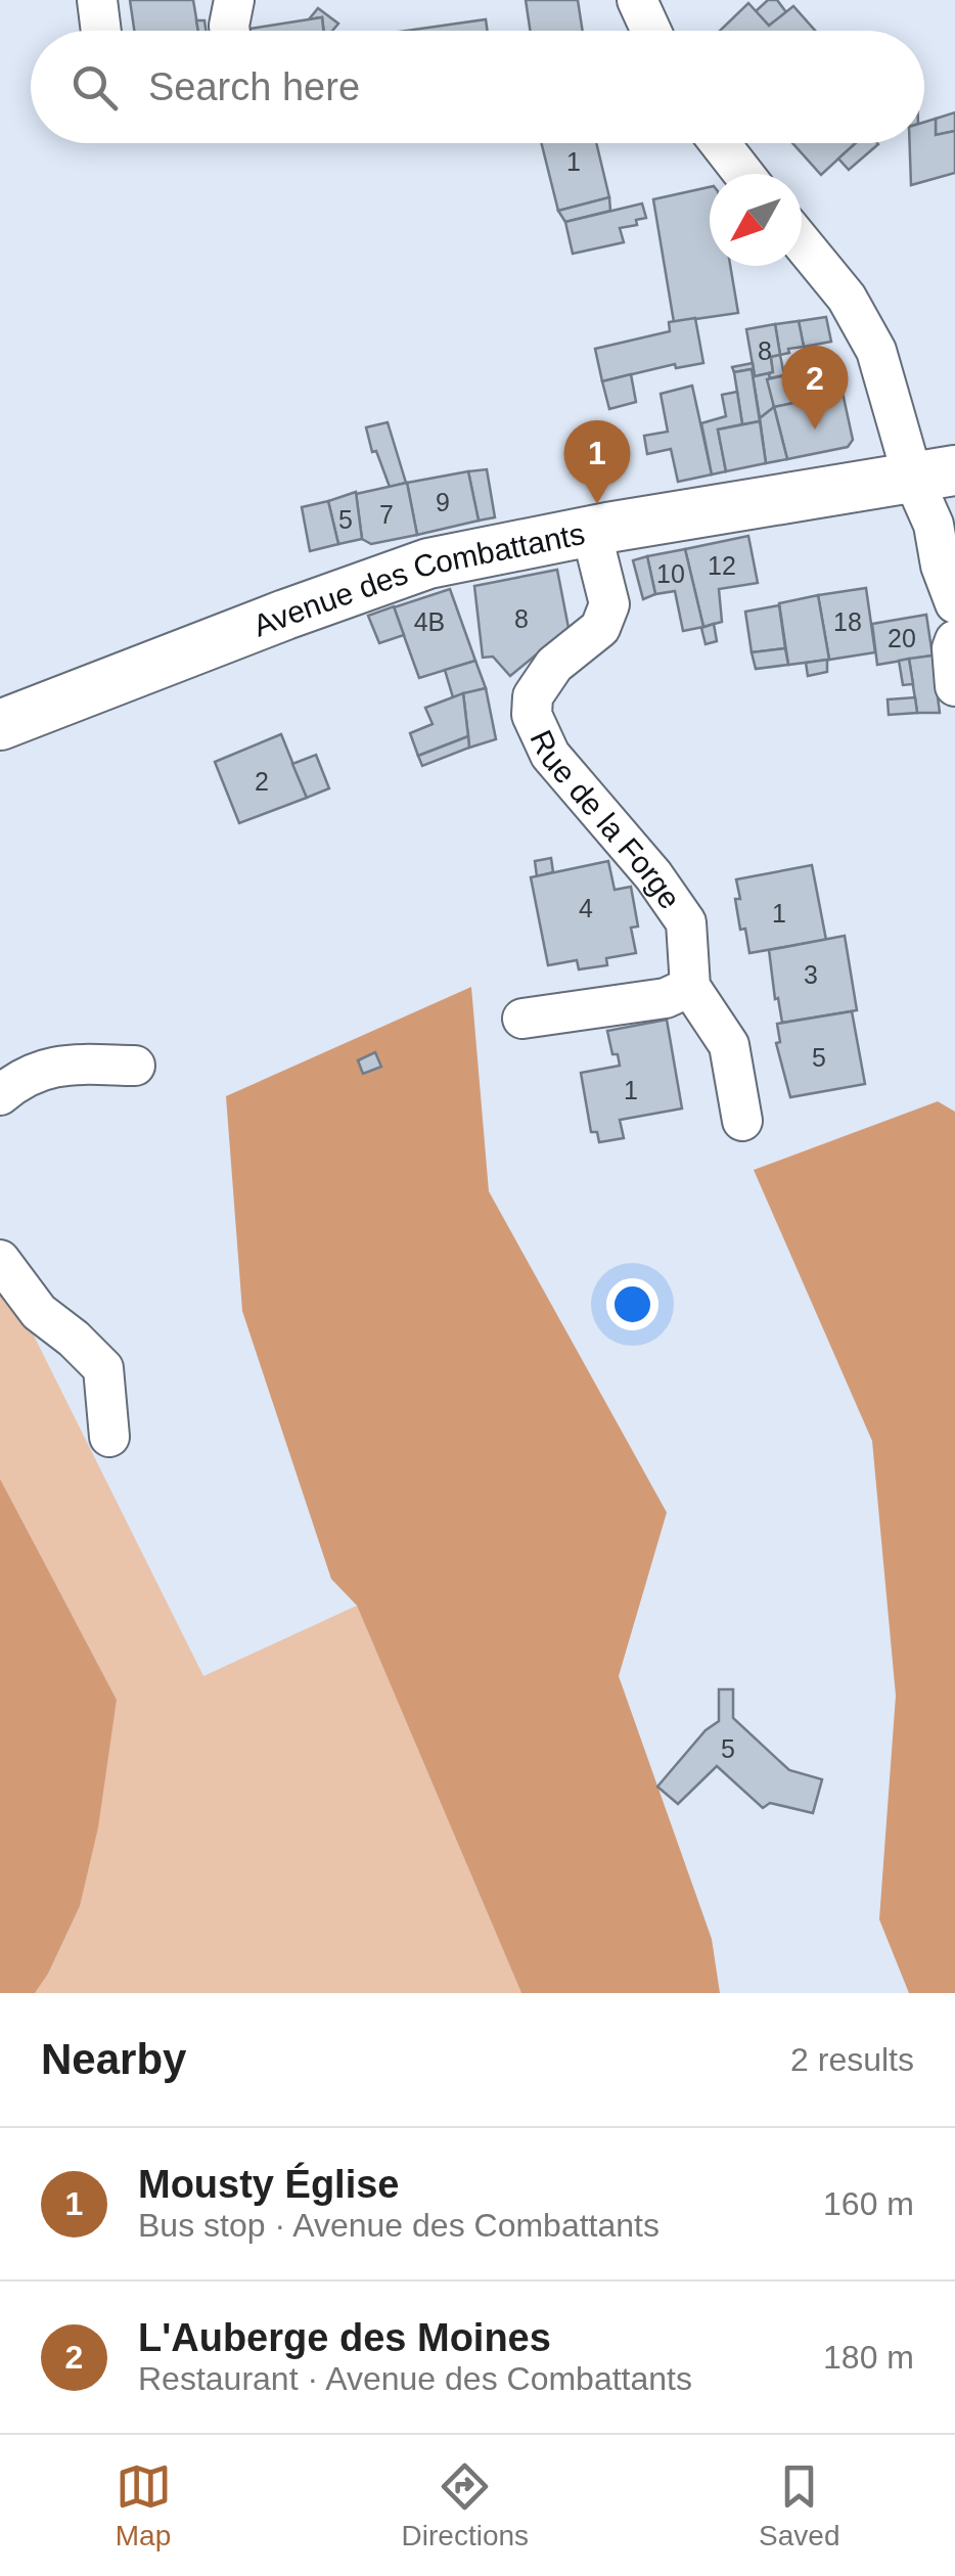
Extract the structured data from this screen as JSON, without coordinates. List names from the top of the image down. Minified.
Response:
{"streets":{"main road":["Avenue des Combattants"],"street":["Rue de la Forge"]},"crossings":[["Avenue des Combattants","Rue de la Forge"]],"house_numbers":["1","8","9","7","5","12","10","8","4B","18","20","2","4","1","3","5","1","5"],"north":"bottom left","page":{"search":"Search here","pins":["2","1"],"heading":["Nearby","2 results"],"list":[{"mark":"1","name":"Mousty Église","note":"Bus stop · Avenue des Combattants","value":"160 m"},{"mark":"2","name":"L'Auberge des Moines","note":"Restaurant · Avenue des Combattants","value":"180 m"}],"nav":["Map","Directions","Saved"]}}
